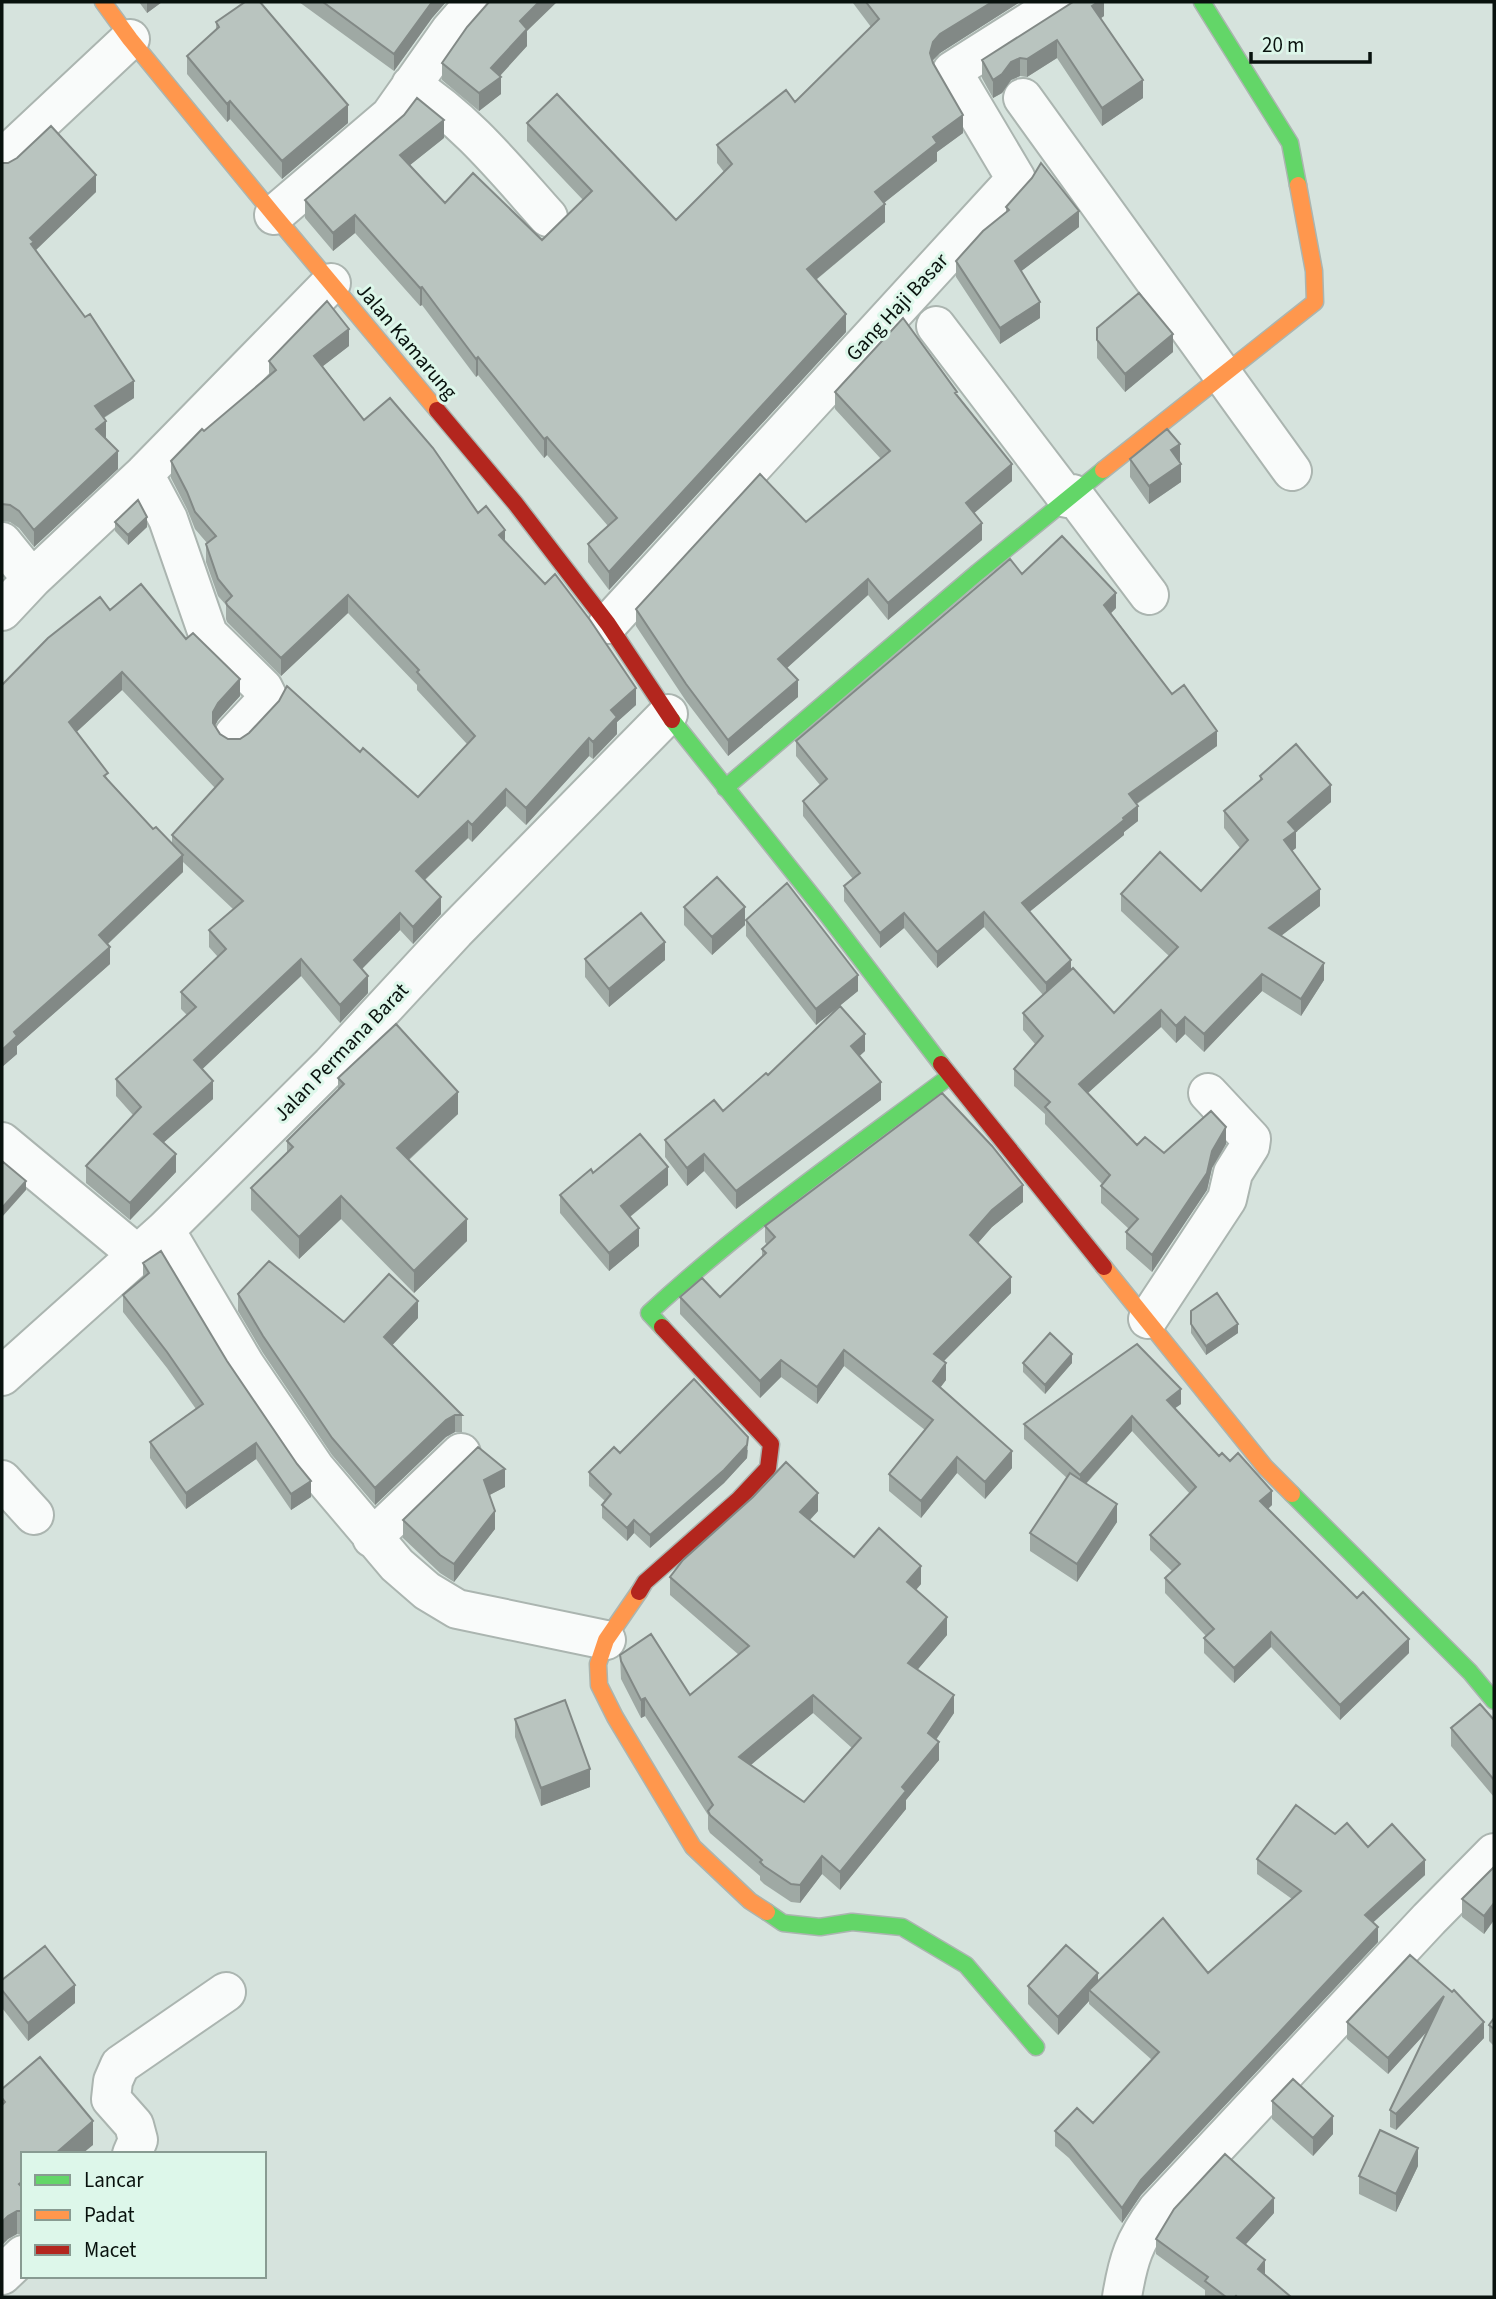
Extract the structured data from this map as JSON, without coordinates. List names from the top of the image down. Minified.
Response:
{"streets":{"street":["Gang Haji Basar","Jalan Kamarung","Jalan Permana Barat"]},"crossings":[["Gang Haji Basar","Jalan Kamarung"],["Jalan Kamarung","Jalan Permana Barat"]],"legend":["Lancar","Padat","Macet"],"scale_bar":"20 m"}
